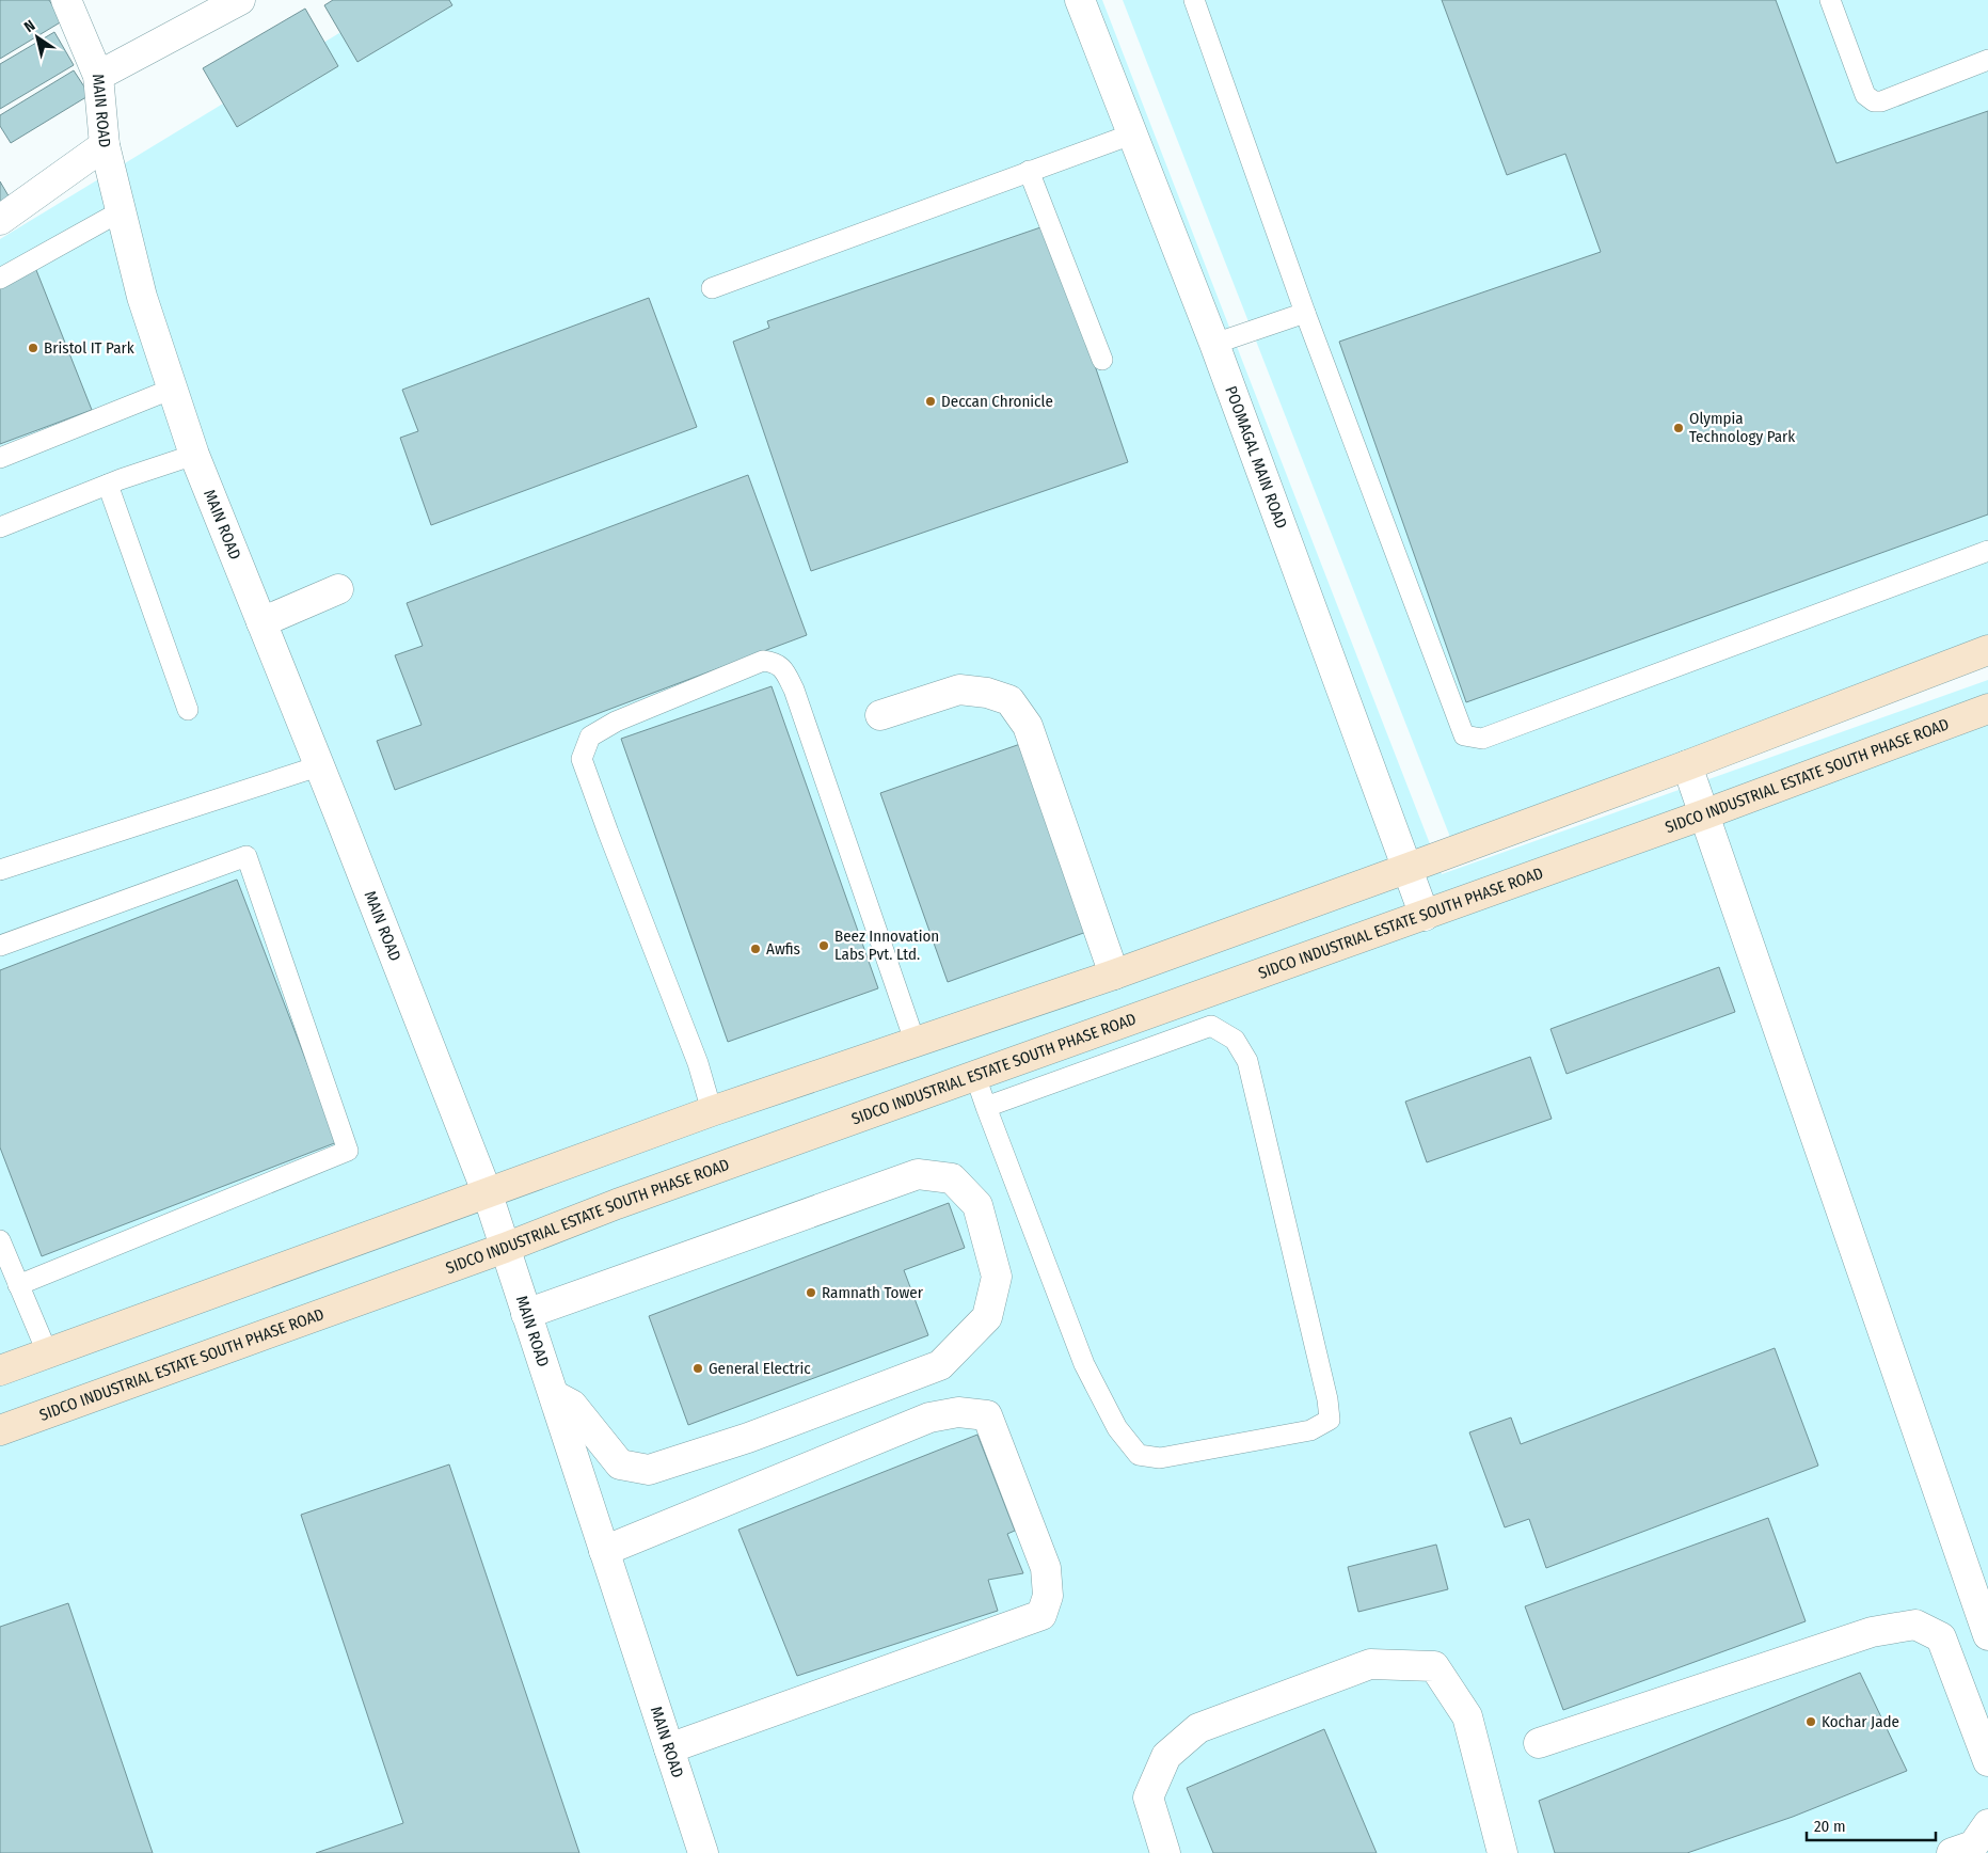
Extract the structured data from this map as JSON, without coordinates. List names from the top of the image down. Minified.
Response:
{"streets":{"main road":["SIDCO INDUSTRIAL ESTATE SOUTH PHASE ROAD"],"street":["MAIN ROAD","POOMAGAL MAIN ROAD"]},"crossings":[["MAIN ROAD","SIDCO INDUSTRIAL ESTATE SOUTH PHASE ROAD"],["POOMAGAL MAIN ROAD","SIDCO INDUSTRIAL ESTATE SOUTH PHASE ROAD"]],"places":["Bristol IT Park","Deccan Chronicle","Olympia Technology Park","Beez Innovation Labs Pvt. Ltd.","Awfis","Ramnath Tower","General Electric","Kochar Jade"],"scale_bar":"20 m","north":"top left"}
